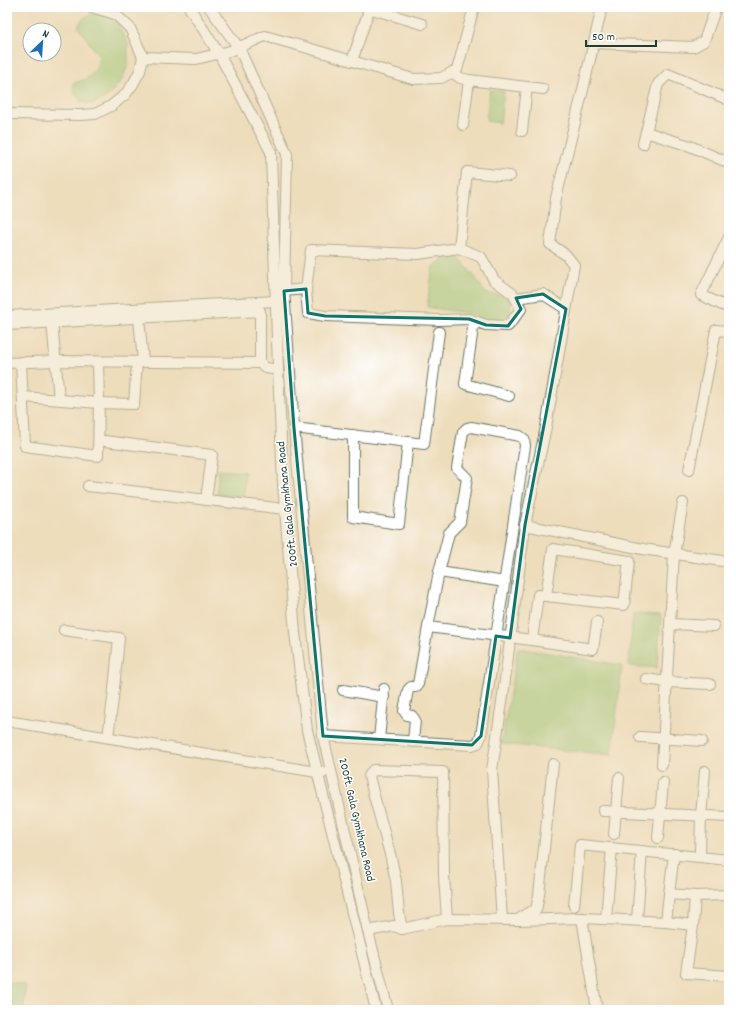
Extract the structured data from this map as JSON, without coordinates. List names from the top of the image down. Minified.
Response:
{"streets":{"street":["200ft. Gala Gymkhana Road"]},"scale_bar":"50 m","north":"top right"}
